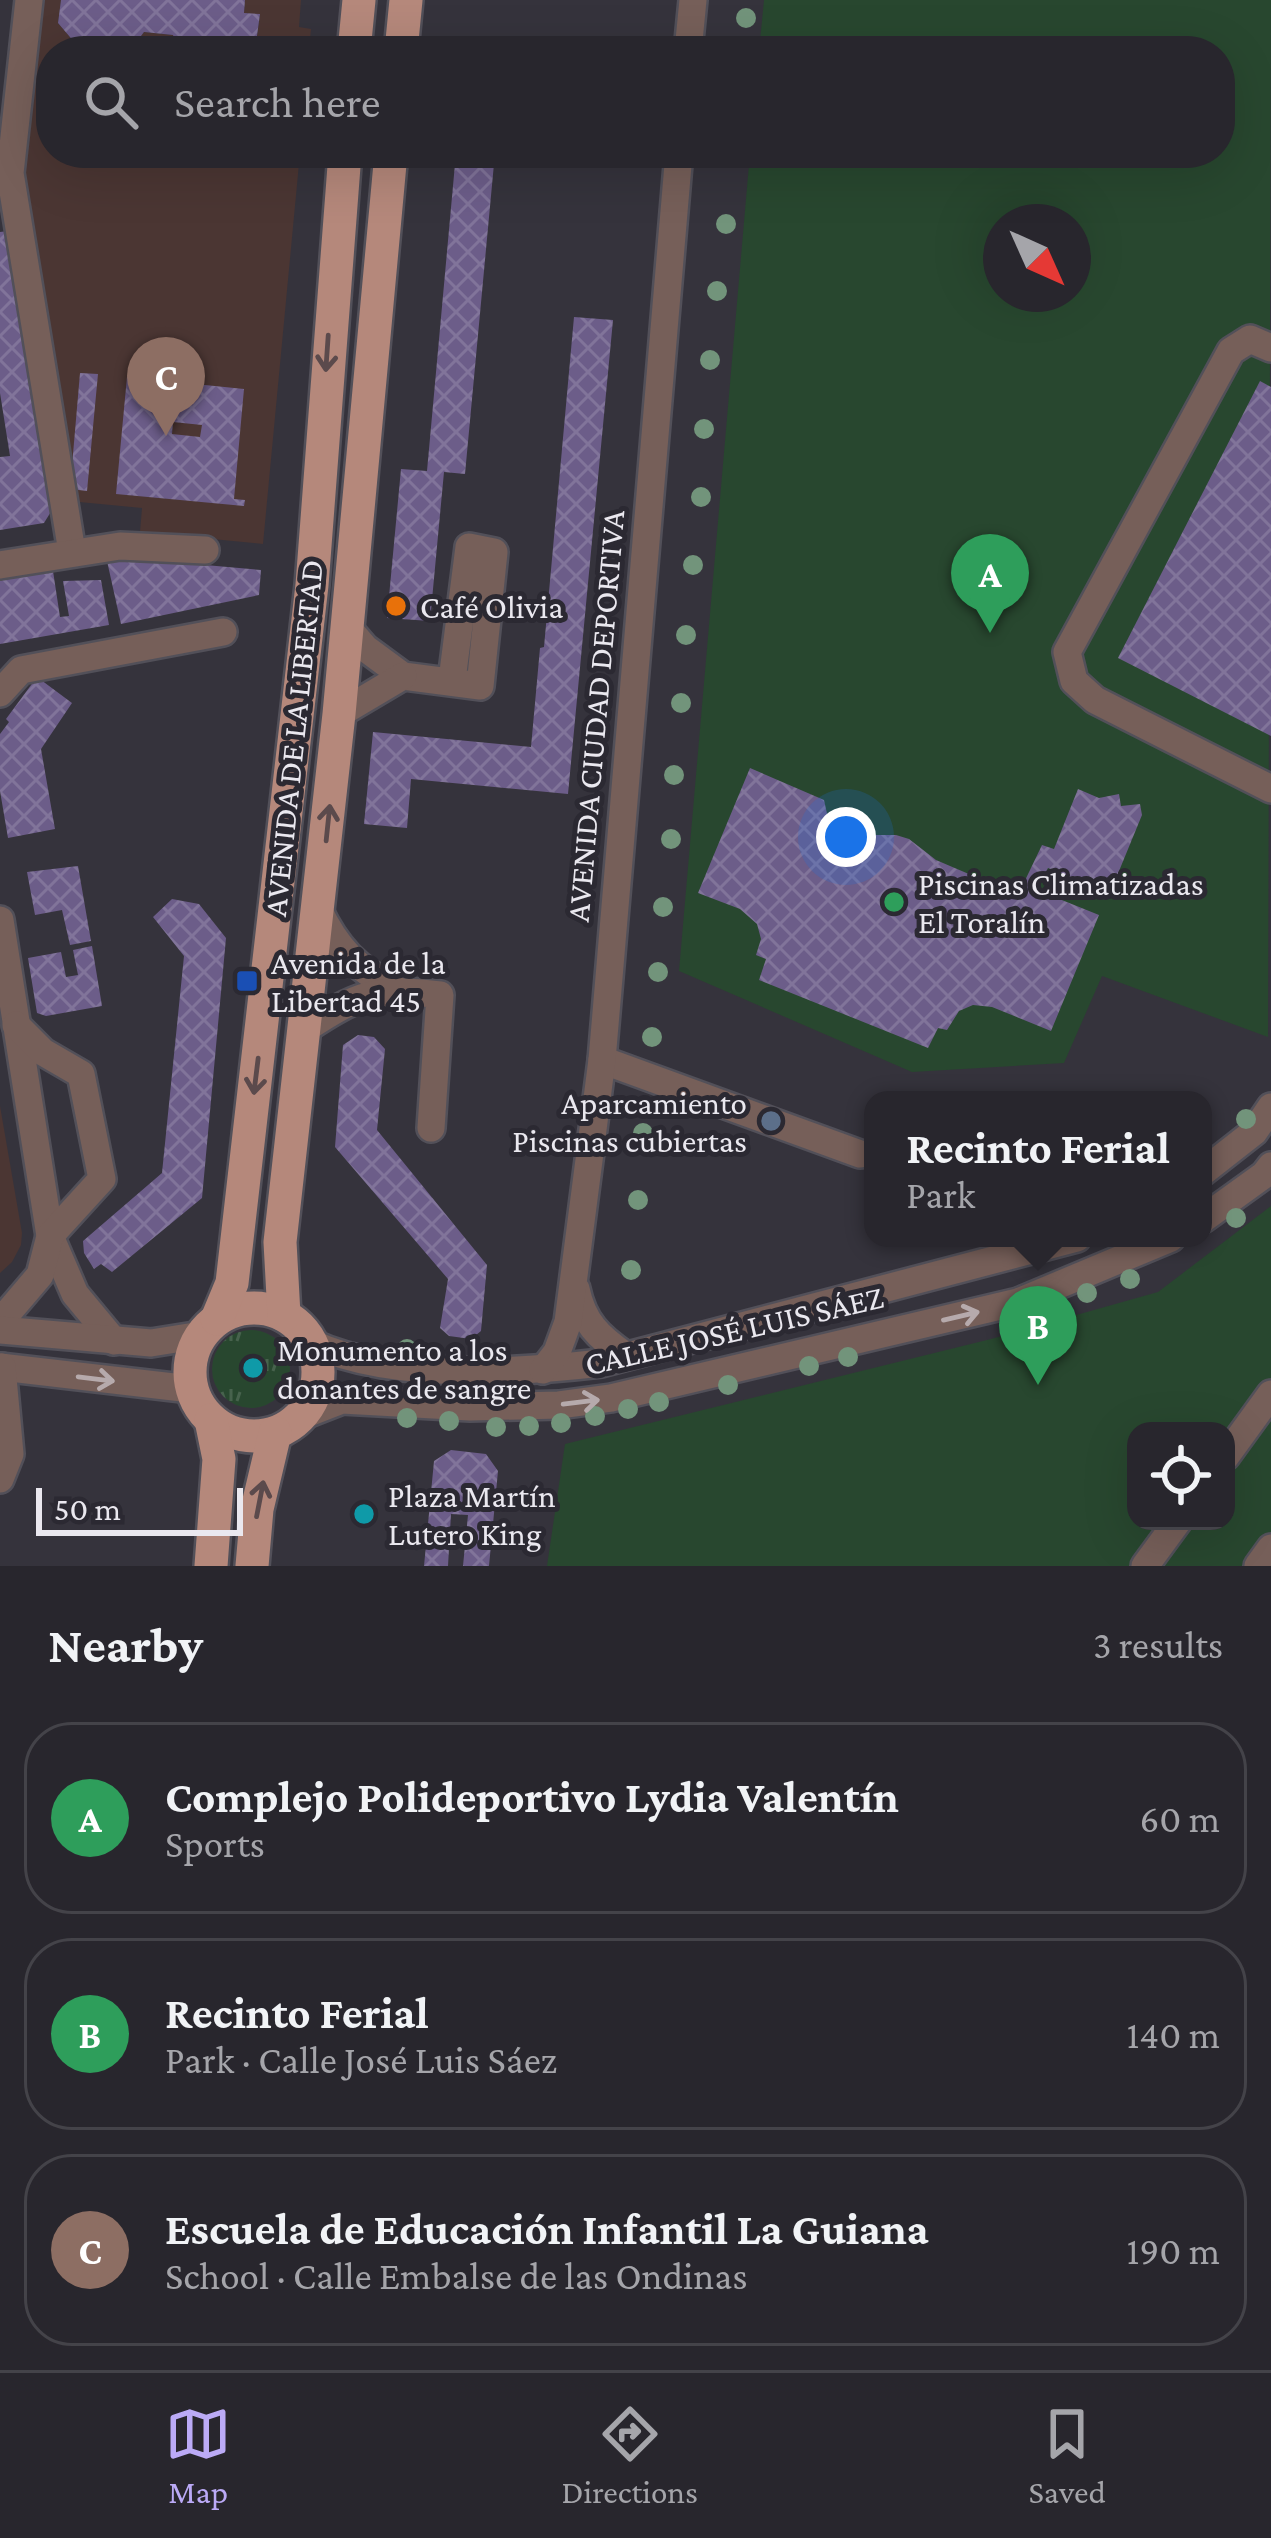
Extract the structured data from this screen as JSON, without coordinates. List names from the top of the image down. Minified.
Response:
{"streets":{"main road":["AVENIDA DE LA LIBERTAD"],"street":["AVENIDA CIUDAD DEPORTIVA","CALLE JOSÉ LUIS SÁEZ"]},"crossings":[["AVENIDA CIUDAD DEPORTIVA","CALLE JOSÉ LUIS SÁEZ"],["AVENIDA DE LA LIBERTAD","CALLE JOSÉ LUIS SÁEZ"]],"places":{"other":["Café Olivia","Piscinas Climatizadas El Toralín","Aparcamiento Piscinas cubiertas","Monumento a los donantes de sangre","Plaza Martín Lutero King"],"transit":["Avenida de la Libertad 45"]},"scale_bar":"50 m","north":"bottom right","page":{"search":"Search here","pins":["C","A","B"],"popup":["Recinto Ferial","Park"],"scale":"50 m","heading":["Nearby","3 results"],"list":[{"mark":"A","name":"Complejo Polideportivo Lydia Valentín","note":"Sports","value":"60 m"},{"mark":"B","name":"Recinto Ferial","note":"Park · Calle José Luis Sáez","value":"140 m"},{"mark":"C","name":"Escuela de Educación Infantil La Guiana","note":"School · Calle Embalse de las Ondinas","value":"190 m"}],"nav":["Map","Directions","Saved"]}}
